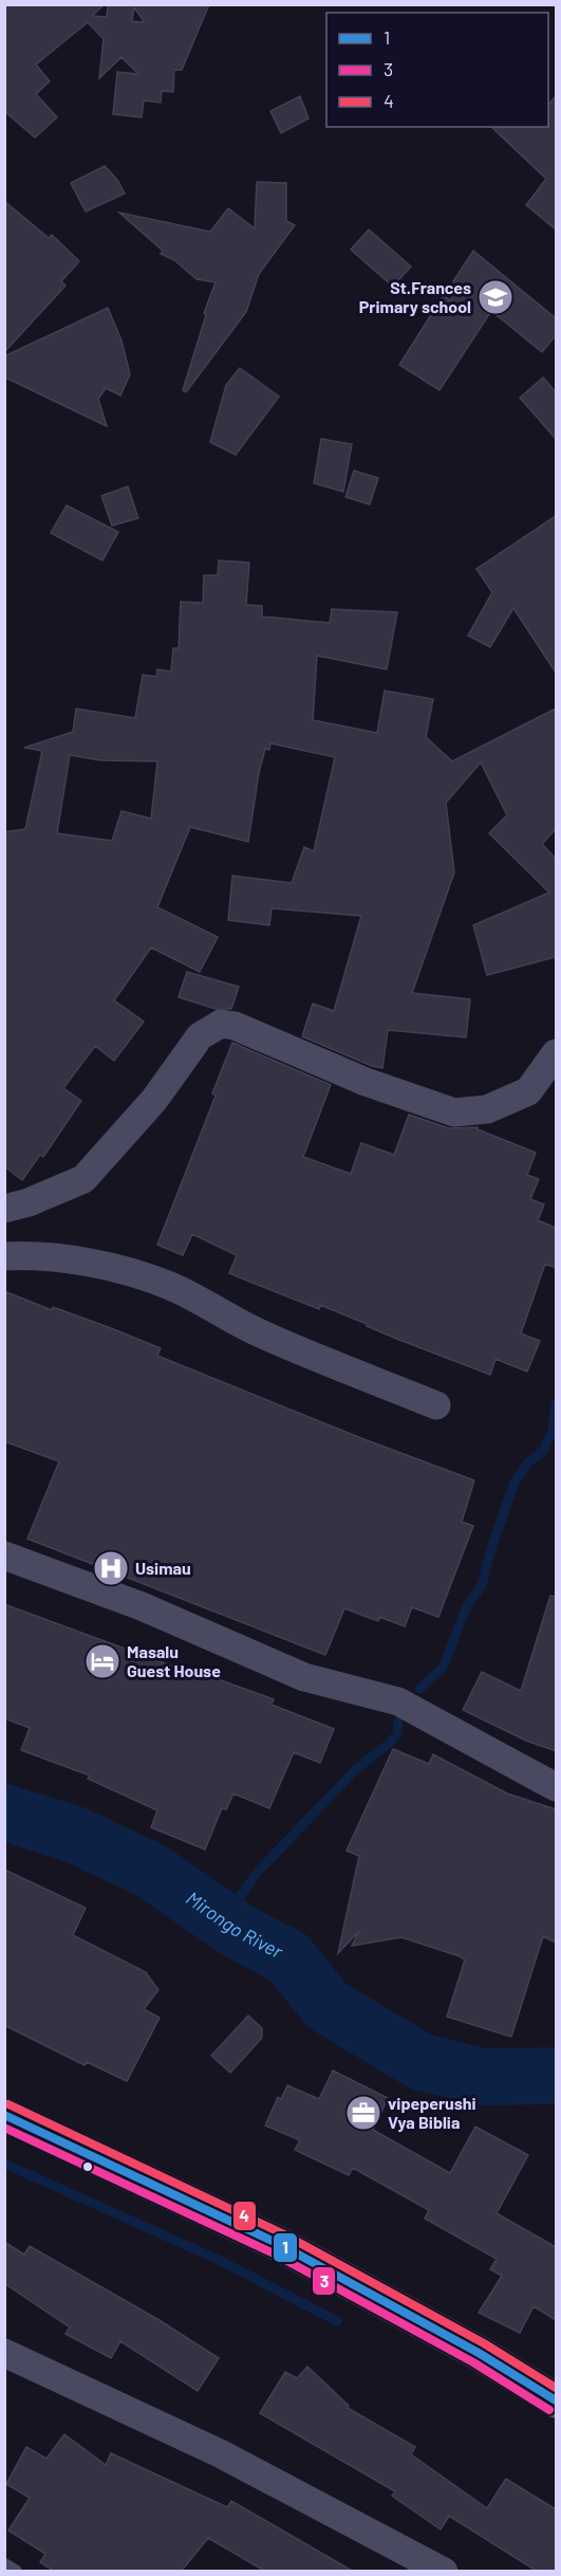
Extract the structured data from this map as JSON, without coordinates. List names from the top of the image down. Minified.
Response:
{"water":["Mirongo River"],"places":{"school or university":["St.Frances Primary school"],"hospital":["Usimau"],"hotel":["Masalu Guest House"],"office":["vipeperushi Vya Biblia"]},"lines":["transit line 4","transit line 1","transit line 3"],"legend":["1","3","4"]}
